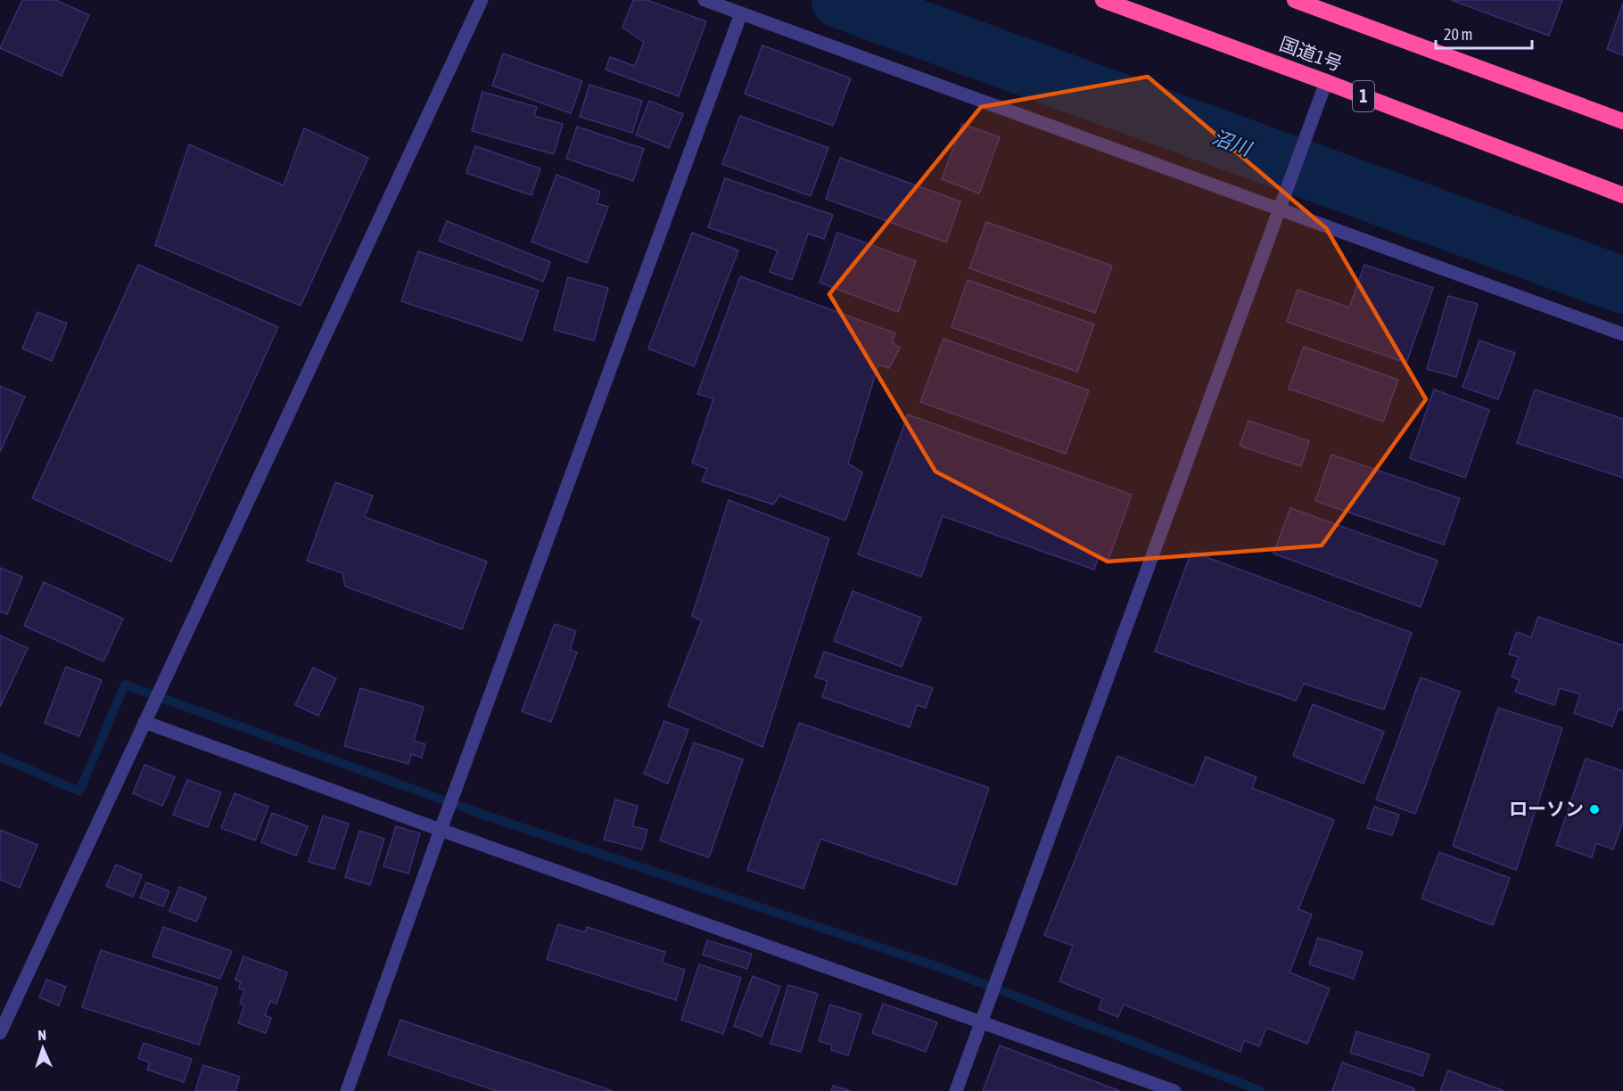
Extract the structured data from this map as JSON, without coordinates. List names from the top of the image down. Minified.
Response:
{"streets":{"highway":["国道1号","1"]},"water":["沼川"],"places":["ローソン"],"scale_bar":"20 m","north":"top"}
